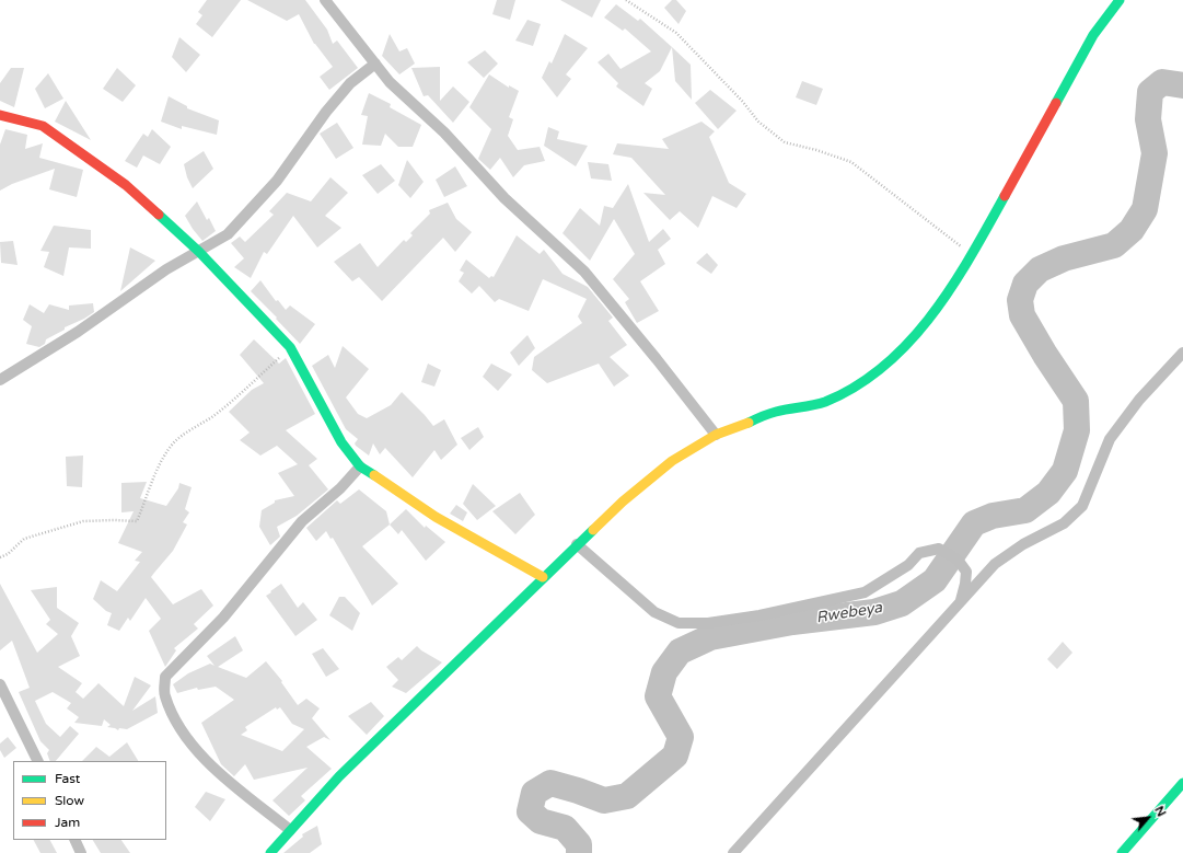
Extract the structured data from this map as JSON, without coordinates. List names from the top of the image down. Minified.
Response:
{"water":["Rwebeya"],"legend":["Fast","Slow","Jam"],"north":"top right"}
